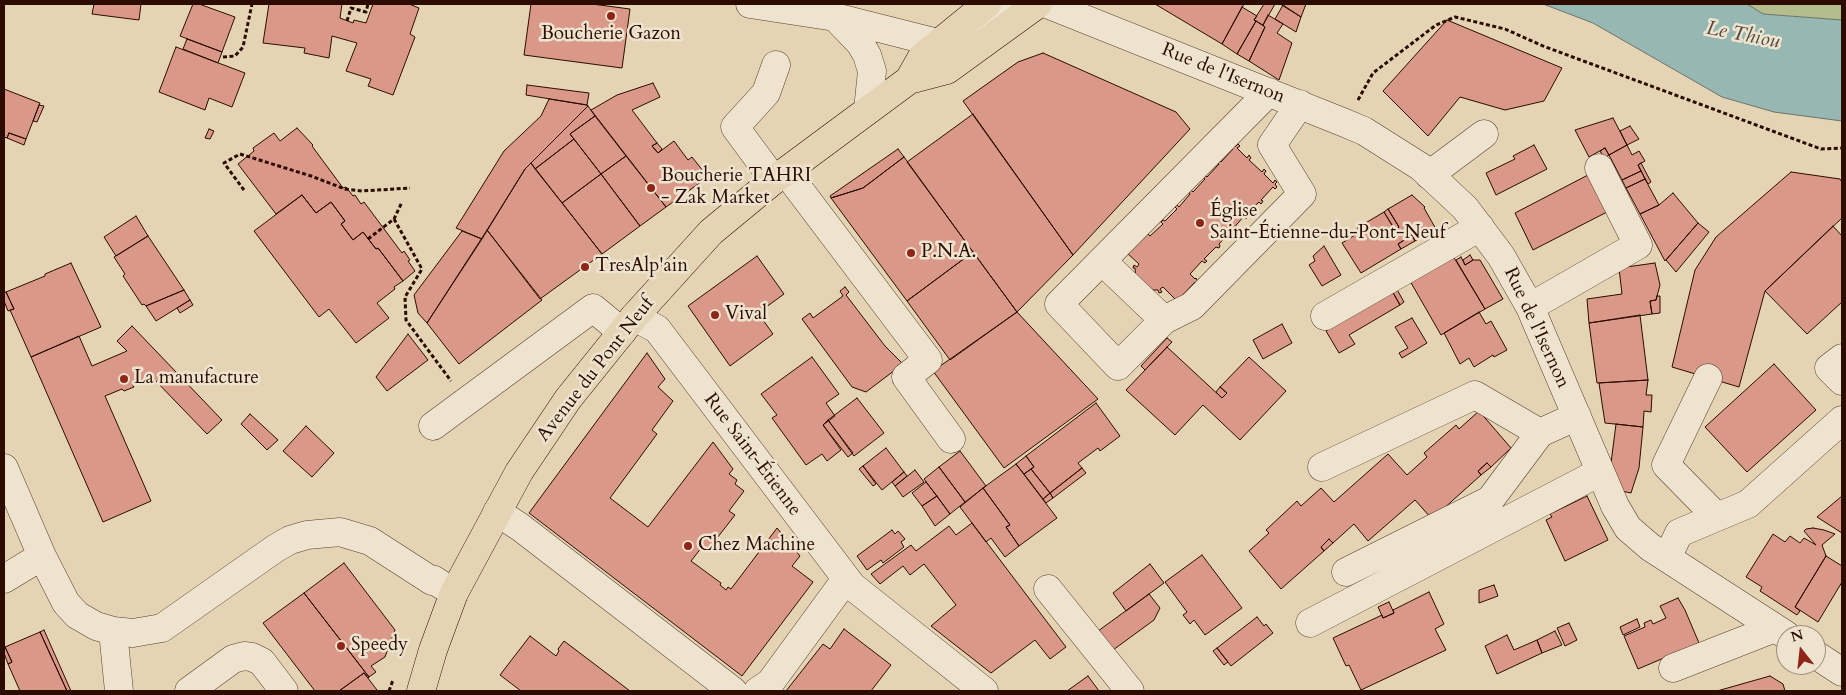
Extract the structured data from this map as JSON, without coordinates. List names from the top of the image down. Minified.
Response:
{"streets":{"main road":["Avenue du Pont Neuf"],"street":["Rue de l'Isernon","Rue Saint-Étienne"]},"crossings":[["Avenue du Pont Neuf","Rue Saint-Étienne"]],"water":["Le Thiou"],"places":["Boucherie Gazon","Boucherie TAHRI - Zak Market","Église Saint-Étienne-du-Pont-Neuf","P.N.A.","TresAlp'ain","Vival","La manufacture","Chez Machine","Speedy"],"north":"top"}
